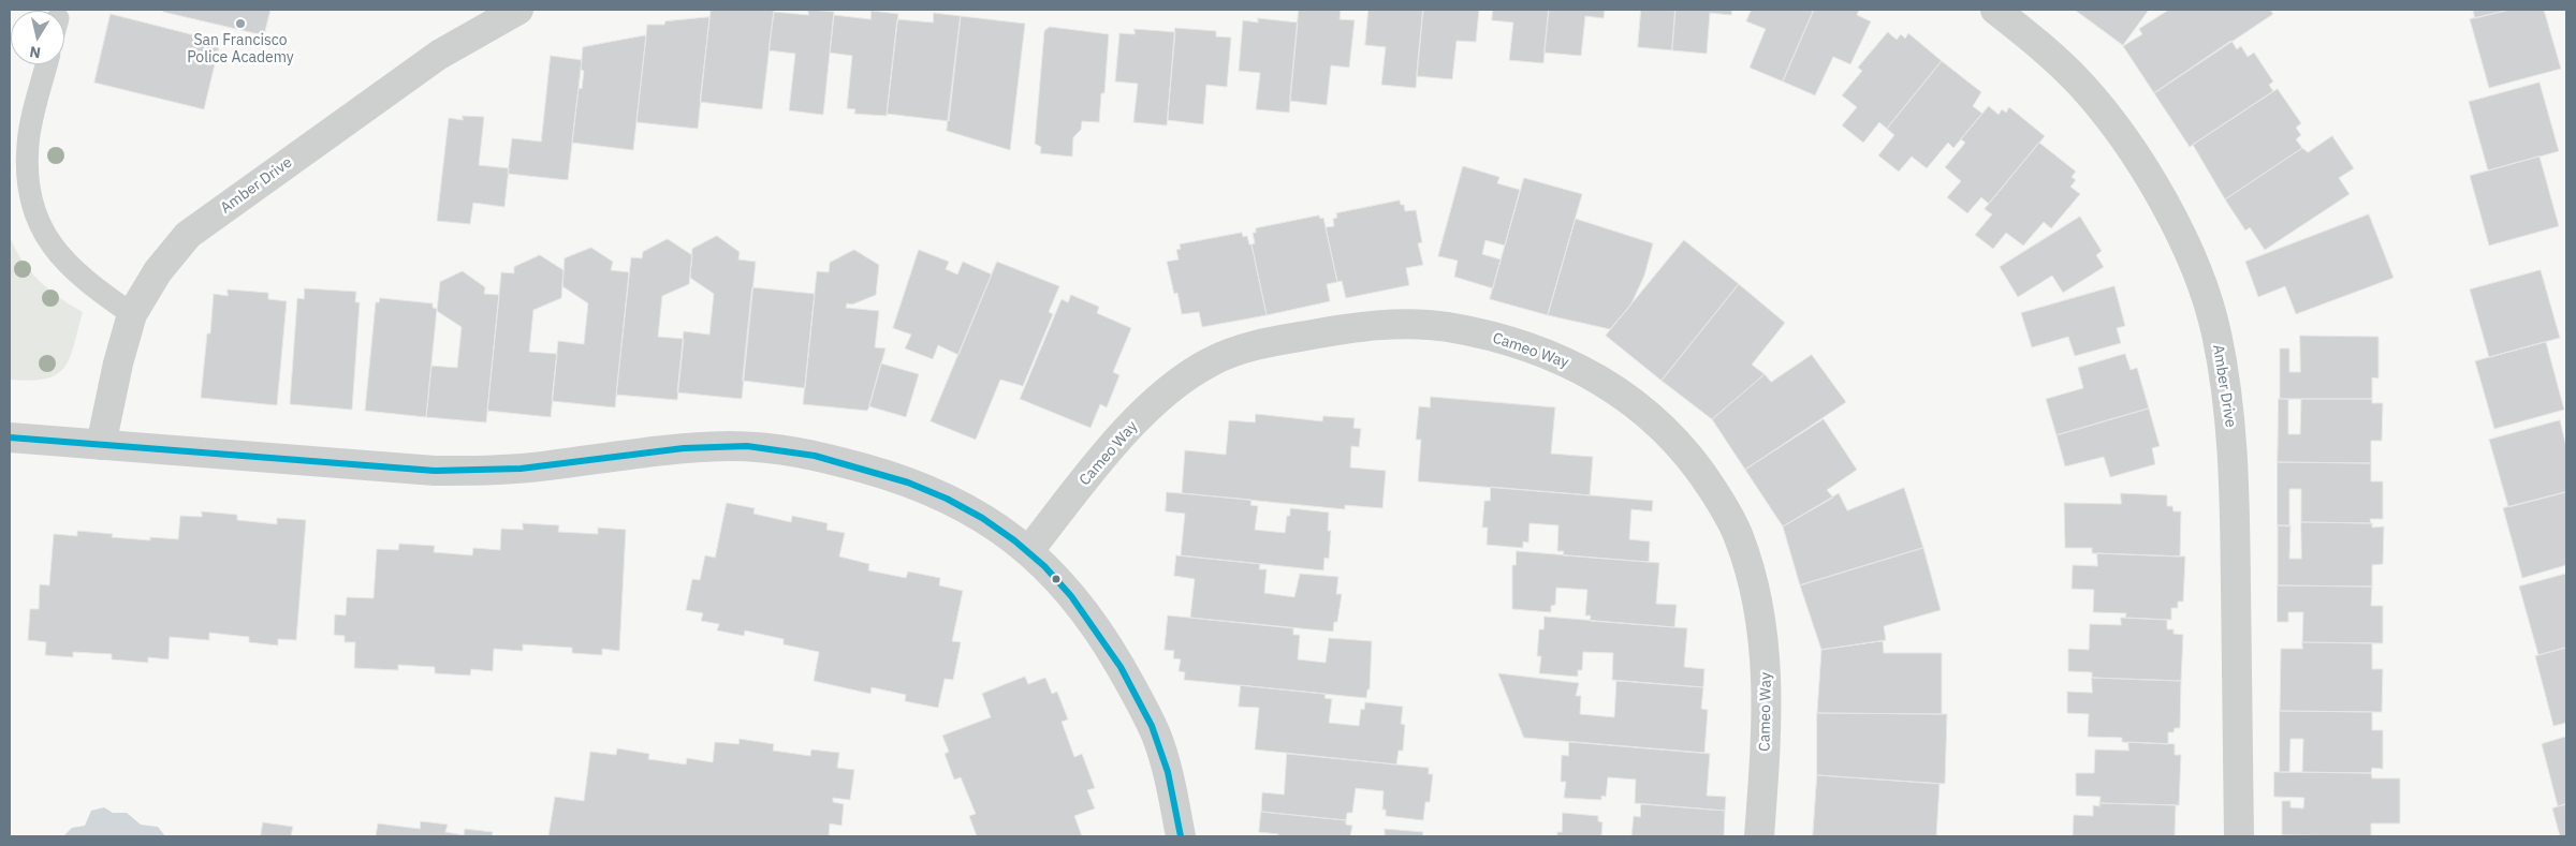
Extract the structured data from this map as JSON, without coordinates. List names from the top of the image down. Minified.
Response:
{"streets":{"street":["Amber Drive","Cameo Way"]},"places":["San Francisco Police Academy"],"north":"bottom"}
